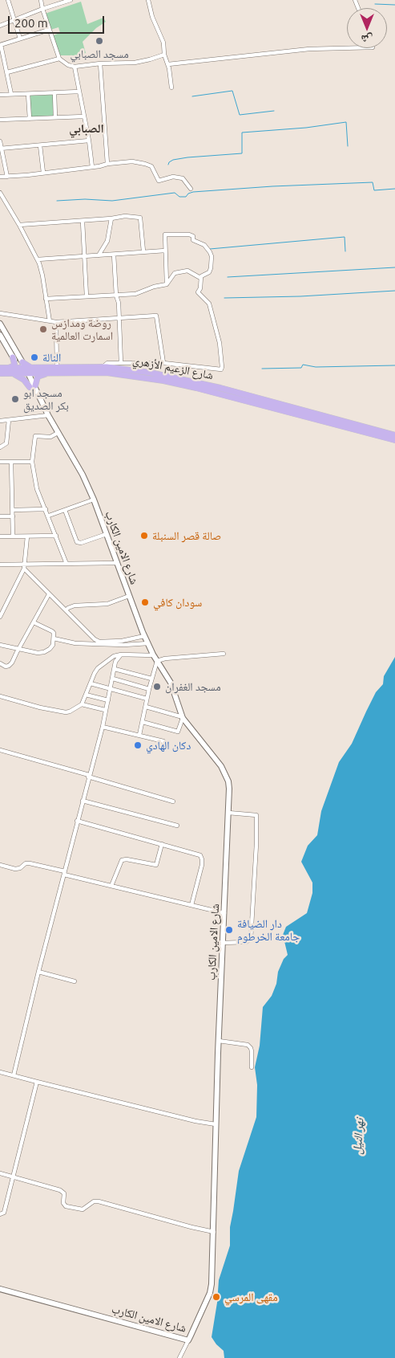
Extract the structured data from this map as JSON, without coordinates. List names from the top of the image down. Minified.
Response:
{"streets":{"main road":["شارع الزعيم الأزهري"],"street":["شارع الامين الكارب"]},"districts":["الصبابي"],"water":["نهر النيل"],"places":["مسجد الصبابي","روضة ومدازس اسمارت العالمية","النالة","مسجد ابو بكر الصديق","صالة قصر السنبلة","سودان كافي","مسجد الغفران","دكان الهادي","دار الضيافة جامعة الخرطوم","مقهى المرسي"],"scale_bar":"200 m","north":"bottom"}
